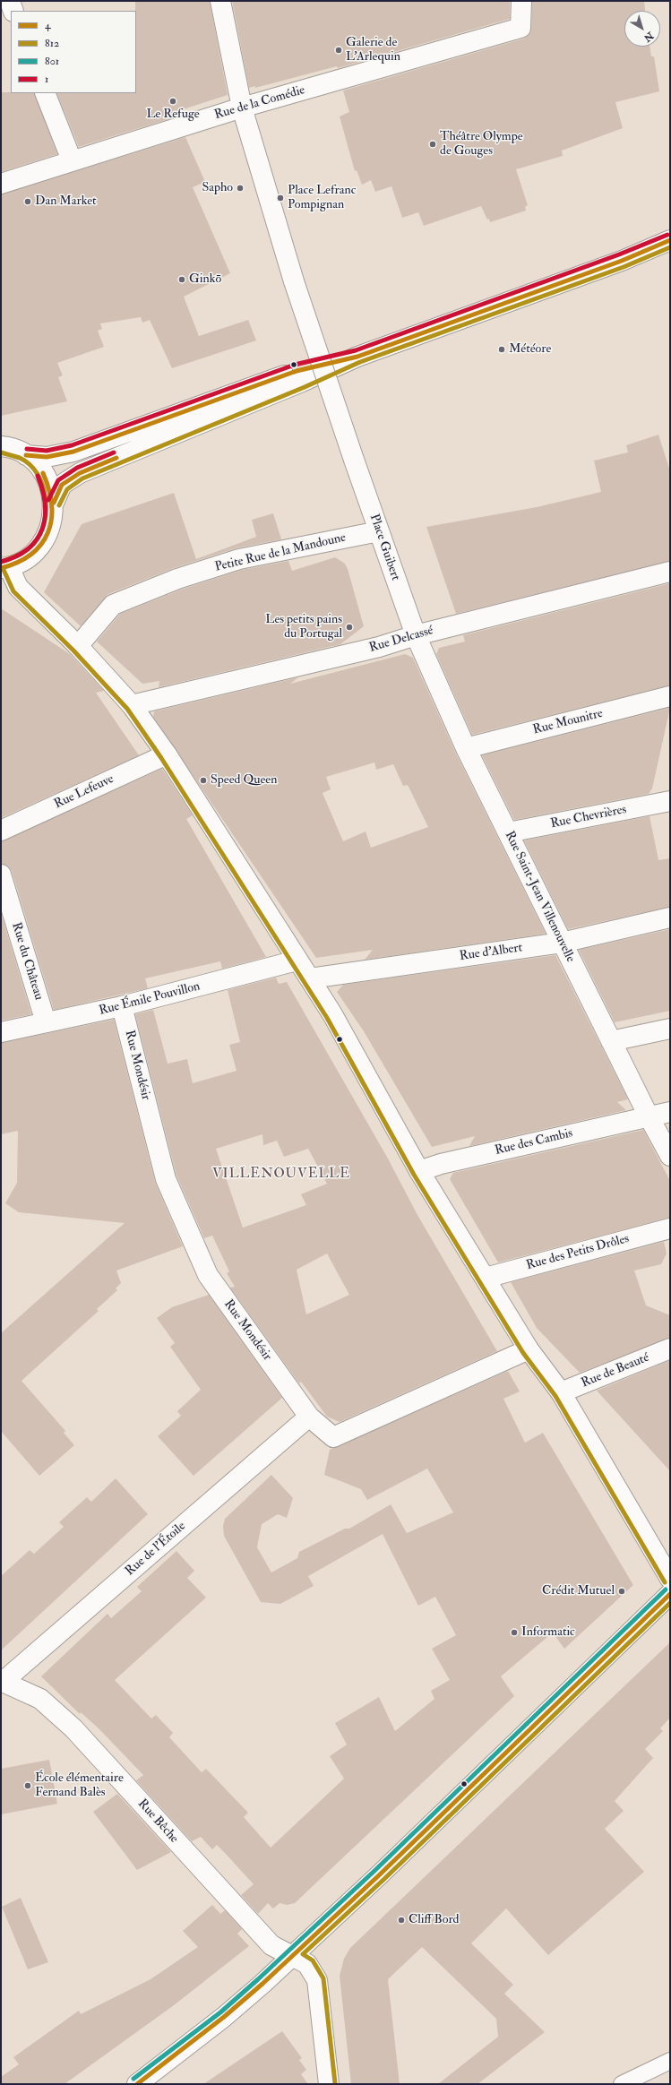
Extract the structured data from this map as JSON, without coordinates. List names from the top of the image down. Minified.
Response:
{"streets":{"street":["Rue de la Comédie","Place Guibert","Petite Rue de la Mandoune","Rue Delcassé","Rue Mounitre","Rue Lefeuve","Rue Chevrières","Rue Saint-Jean Villenouvelle","Rue d'Albert","Rue du Château","Rue Émile Pouvillon","Rue Mondésir","Rue des Cambis","Rue des Petits Drôles","Rue de Beauté","Rue de l'Étoile","Rue Bêche"]},"crossings":[["Rue de la Comédie","Place Guibert"],["Place Guibert","Petite Rue de la Mandoune"],["Place Guibert","Rue Delcassé"],["Place Guibert","Rue Saint-Jean Villenouvelle"],["Rue Delcassé","Rue Saint-Jean Villenouvelle"],["Rue Mounitre","Rue Saint-Jean Villenouvelle"],["Rue Chevrières","Rue Saint-Jean Villenouvelle"],["Rue Saint-Jean Villenouvelle","Rue d'Albert"],["Rue Saint-Jean Villenouvelle","Rue des Cambis"],["Rue du Château","Rue Émile Pouvillon"],["Rue Émile Pouvillon","Rue Mondésir"],["Rue Mondésir","Rue de l'Étoile"],["Rue de l'Étoile","Rue Bêche"]],"districts":["VILLENOUVELLE"],"places":["Galerie de L'Arlequin","Le Refuge","Théâtre Olympe de Gouges","Sapho","Place Lefranc Pompignan","Dan Market","Ginkō","Météore","Les petits pains du Portugal","Speed Queen","Crédit Mutuel","Informatic","École élémentaire Fernand Balès","Cliff Bord"],"lines":["transit line 1","transit line 4","transit line 812","transit line 801"],"legend":["4","812","801","1"],"north":"bottom right"}
